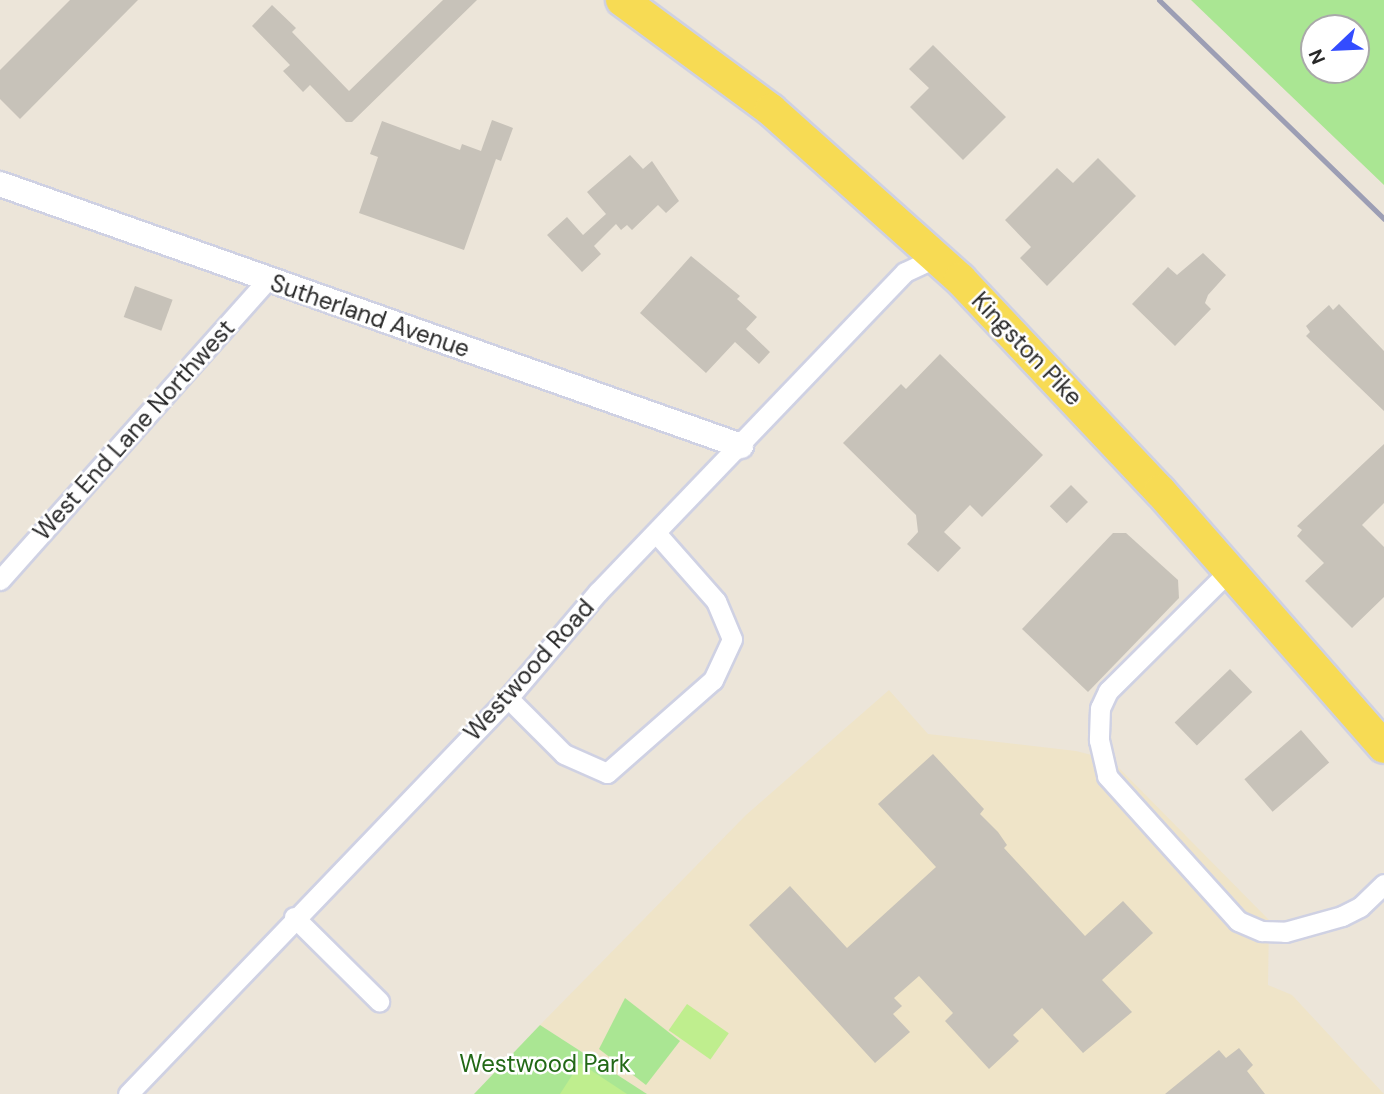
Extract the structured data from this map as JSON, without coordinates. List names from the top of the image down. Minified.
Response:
{"streets":{"main road":["Kingston Pike"],"street":["Sutherland Avenue","West End Lane Northwest","Westwood Road"]},"crossings":[["Sutherland Avenue","West End Lane Northwest"],["Sutherland Avenue","Westwood Road"],["Kingston Pike","Westwood Road"]],"parks":["Westwood Park"],"north":"bottom left"}
